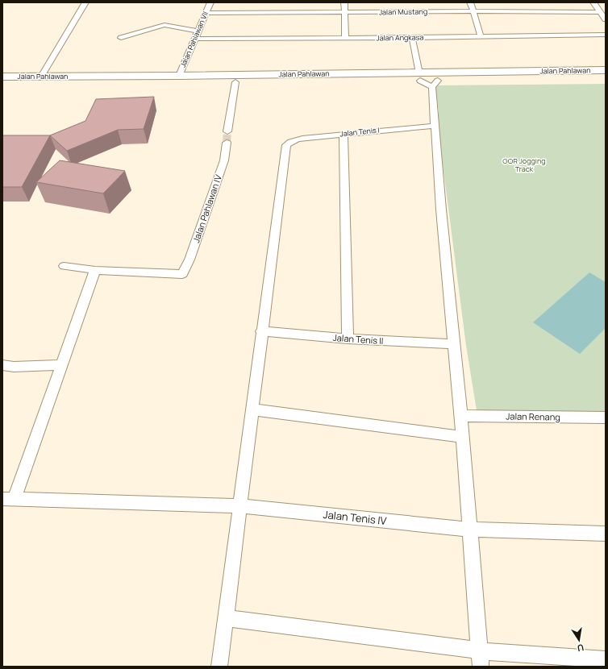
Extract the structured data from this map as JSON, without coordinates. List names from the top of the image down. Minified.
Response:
{"streets":{"main road":["Jalan Pahlawan"],"street":["Jalan Mustang","Jalan Angkasa","Jalan Pahlawan VII","Jalan Tenis I","Jalan Pahlawan IV","Jalan Tenis II","Jalan Renang","Jalan Tenis IV"]},"crossings":[["Jalan Mustang","Jalan Pahlawan VII"],["Jalan Angkasa","Jalan Pahlawan VII"],["Jalan Pahlawan VII","Jalan Pahlawan"],["Jalan Tenis I","Jalan Tenis II"]],"parks":["GOR Jogging Track"],"north":"bottom"}
